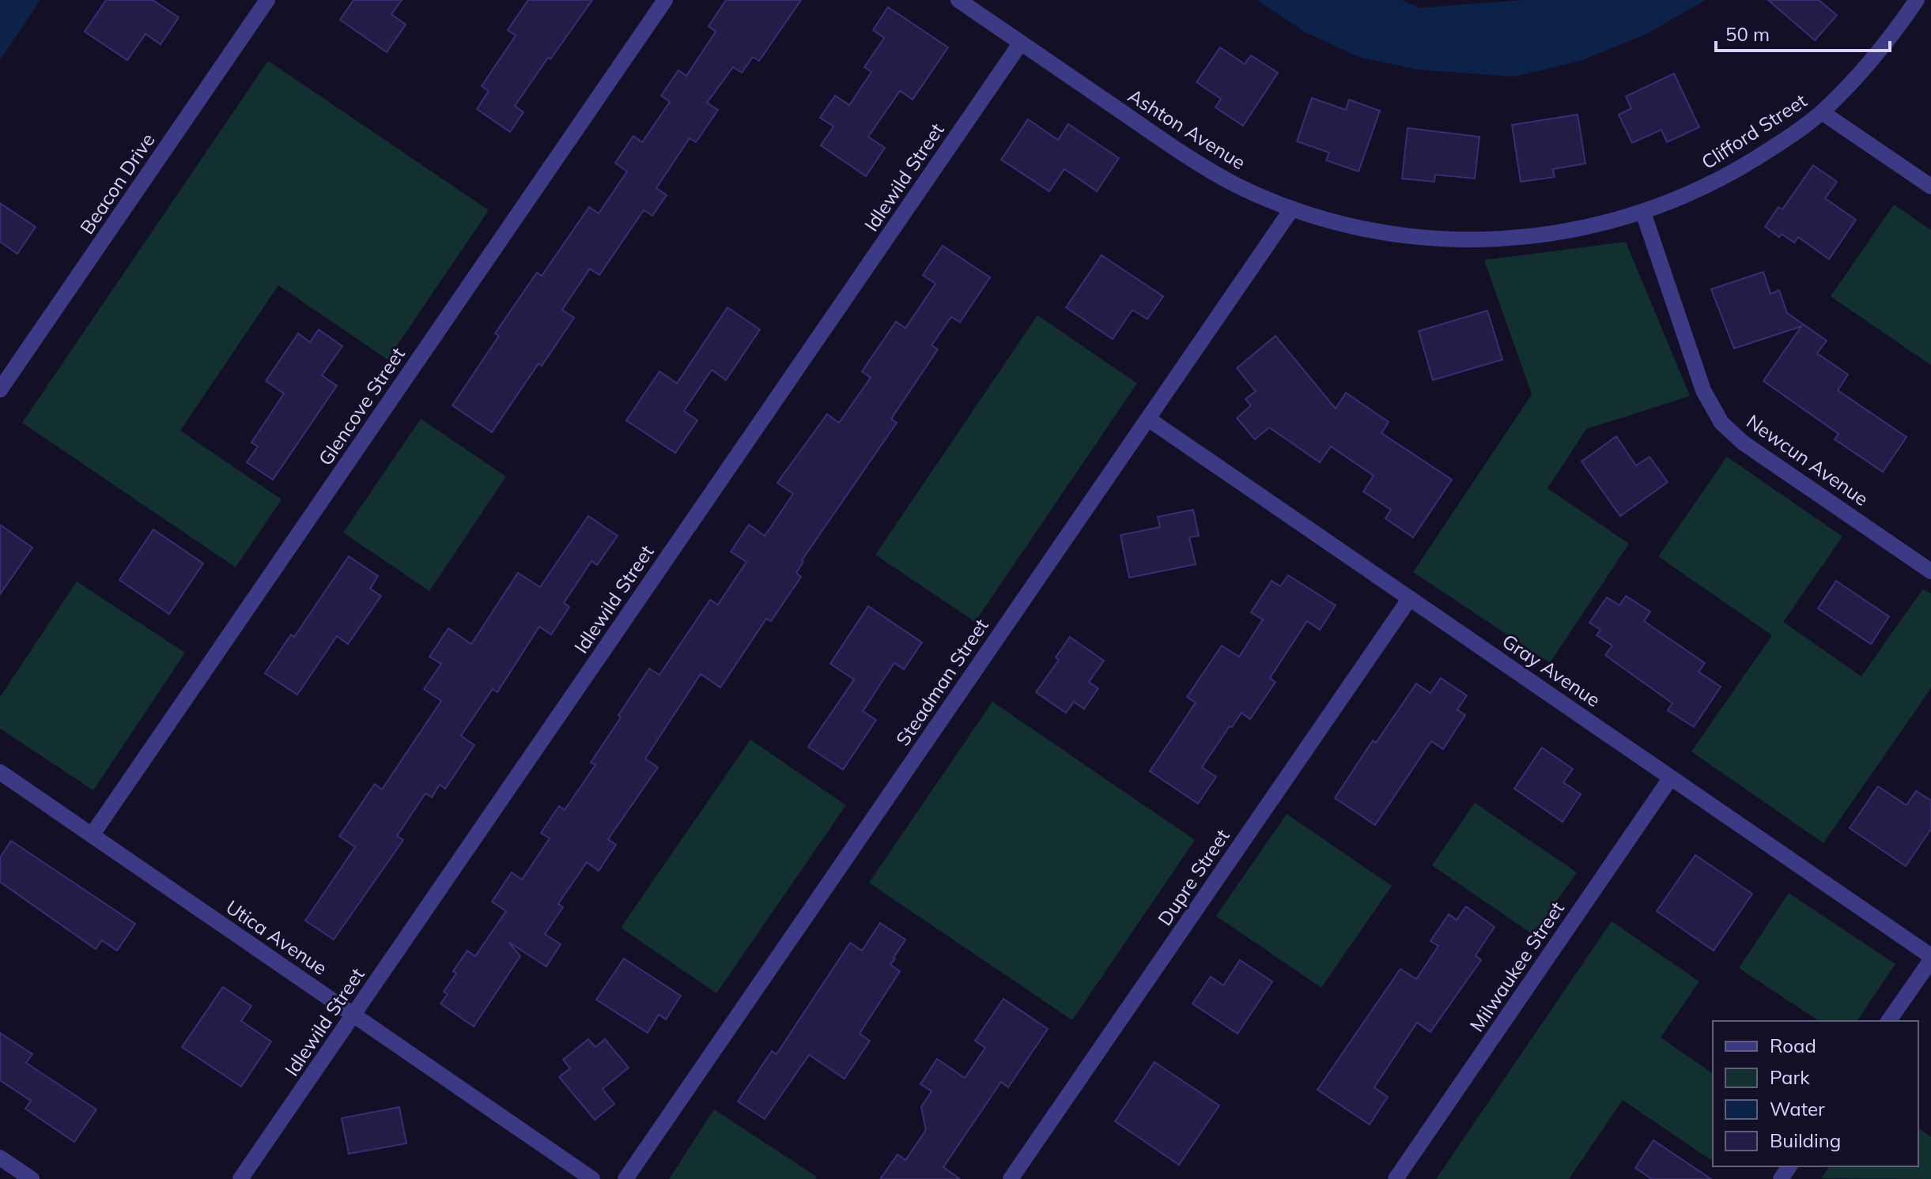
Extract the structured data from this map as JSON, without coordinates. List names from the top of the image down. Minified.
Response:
{"streets":{"street":["Ashton Avenue","Clifford Street","Idlewild Street","Beacon Drive","Glencove Street","Newcun Avenue","Gray Avenue","Steadman Street","Dupre Street","Utica Avenue","Milwaukee Street"]},"crossings":[["Ashton Avenue","Clifford Street"],["Ashton Avenue","Idlewild Street"],["Ashton Avenue","Newcun Avenue"],["Ashton Avenue","Steadman Street"],["Clifford Street","Newcun Avenue"],["Idlewild Street","Utica Avenue"],["Glencove Street","Utica Avenue"],["Gray Avenue","Steadman Street"],["Gray Avenue","Dupre Street"],["Gray Avenue","Milwaukee Street"]],"legend":["Road","Park","Water","Building"],"scale_bar":"50 m"}
